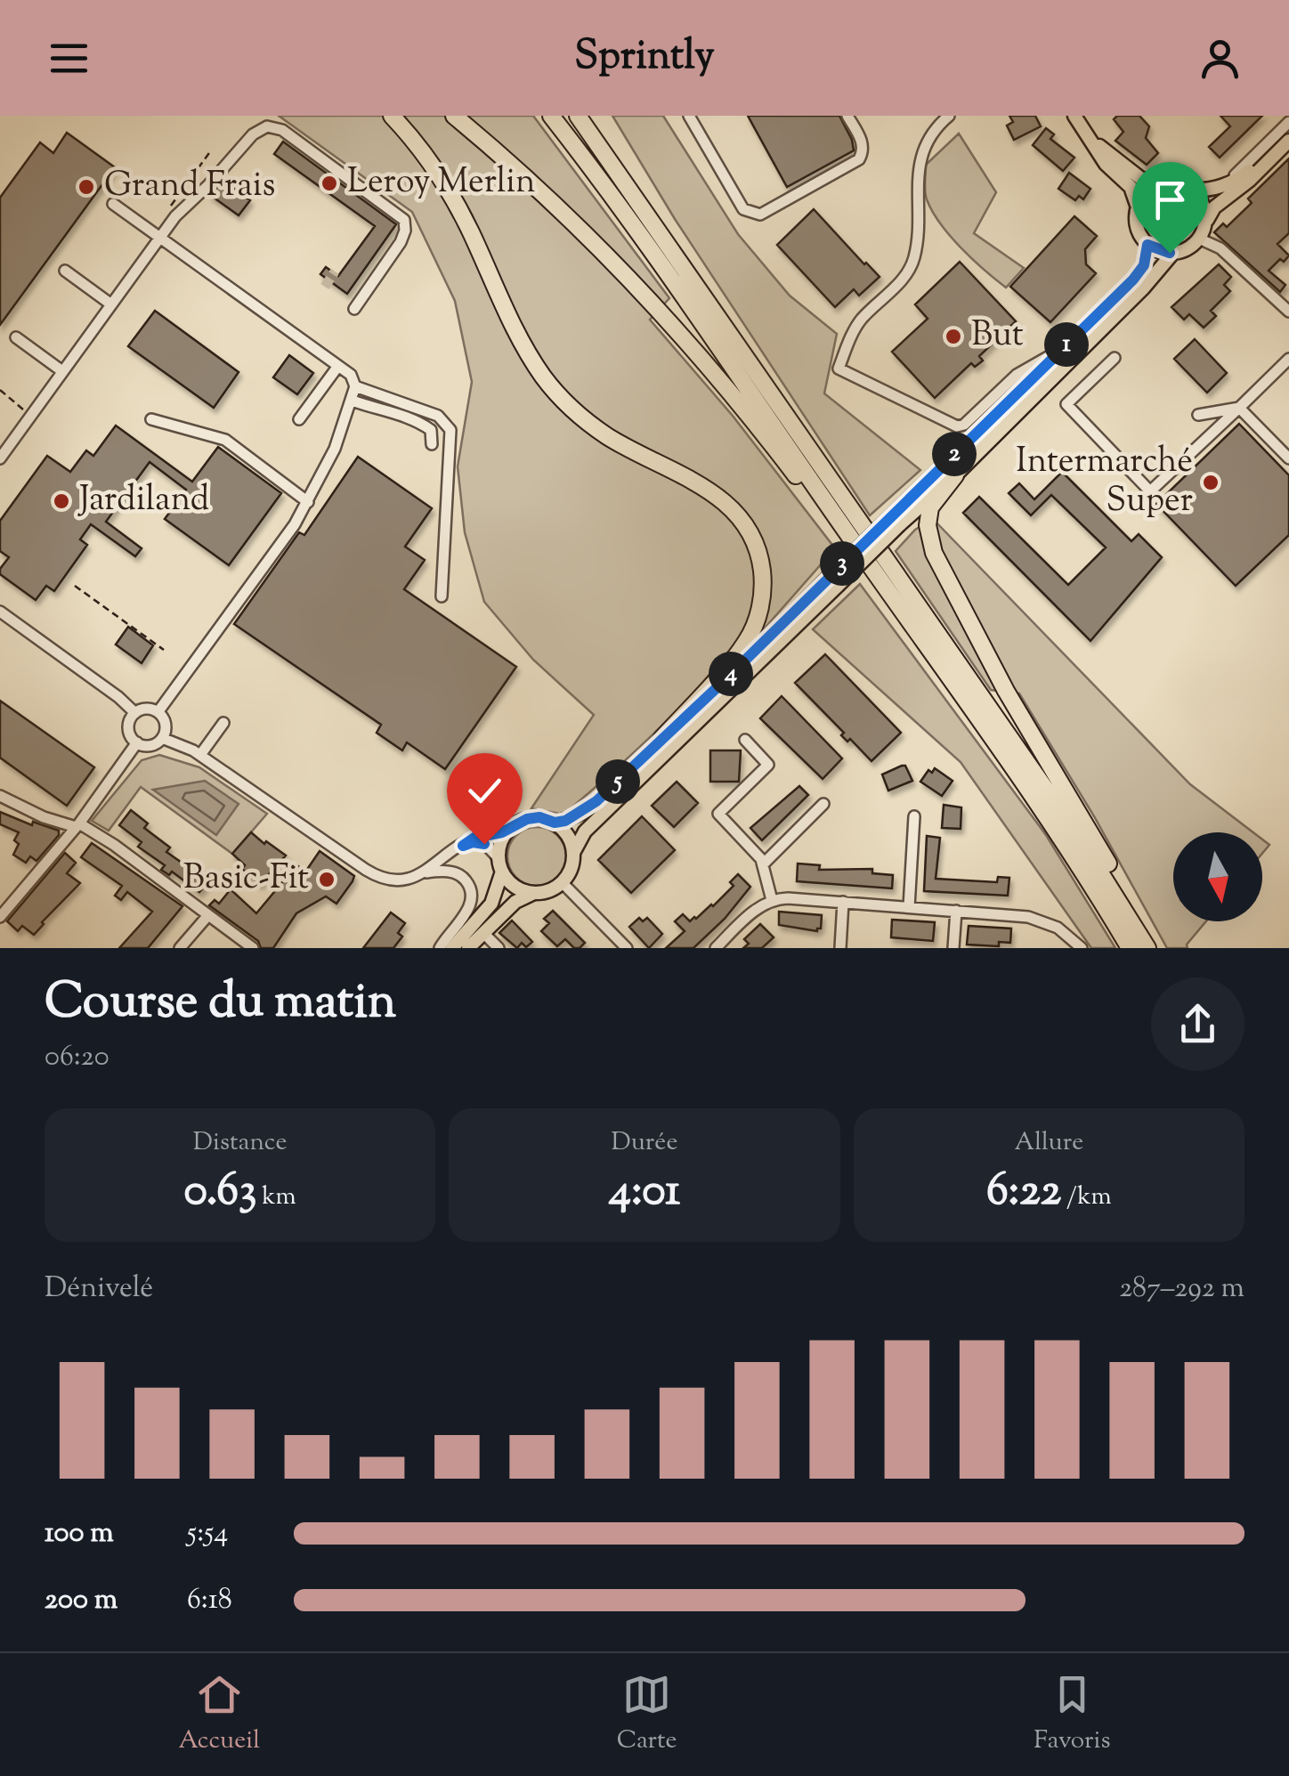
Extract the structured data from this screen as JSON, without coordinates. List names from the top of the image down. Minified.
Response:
{"places":["Leroy Merlin","Grand Frais","But","Intermarché Super","Jardiland","Basic-Fit"],"north":"bottom","page":{"header":"Sprintly","pins":["1","2","3","4","5"],"heading":["Course du matin","06:20"],"stats":[["Distance","0.63 km"],["Durée","4:01"],["Allure","6:22 /km"]],"chart":["Dénivelé","287–292 m"],"list":[{"name":"100 m","note":"5:54"},{"name":"200 m","note":"6:18"}],"tabs":["Accueil","Carte","Favoris"]}}
